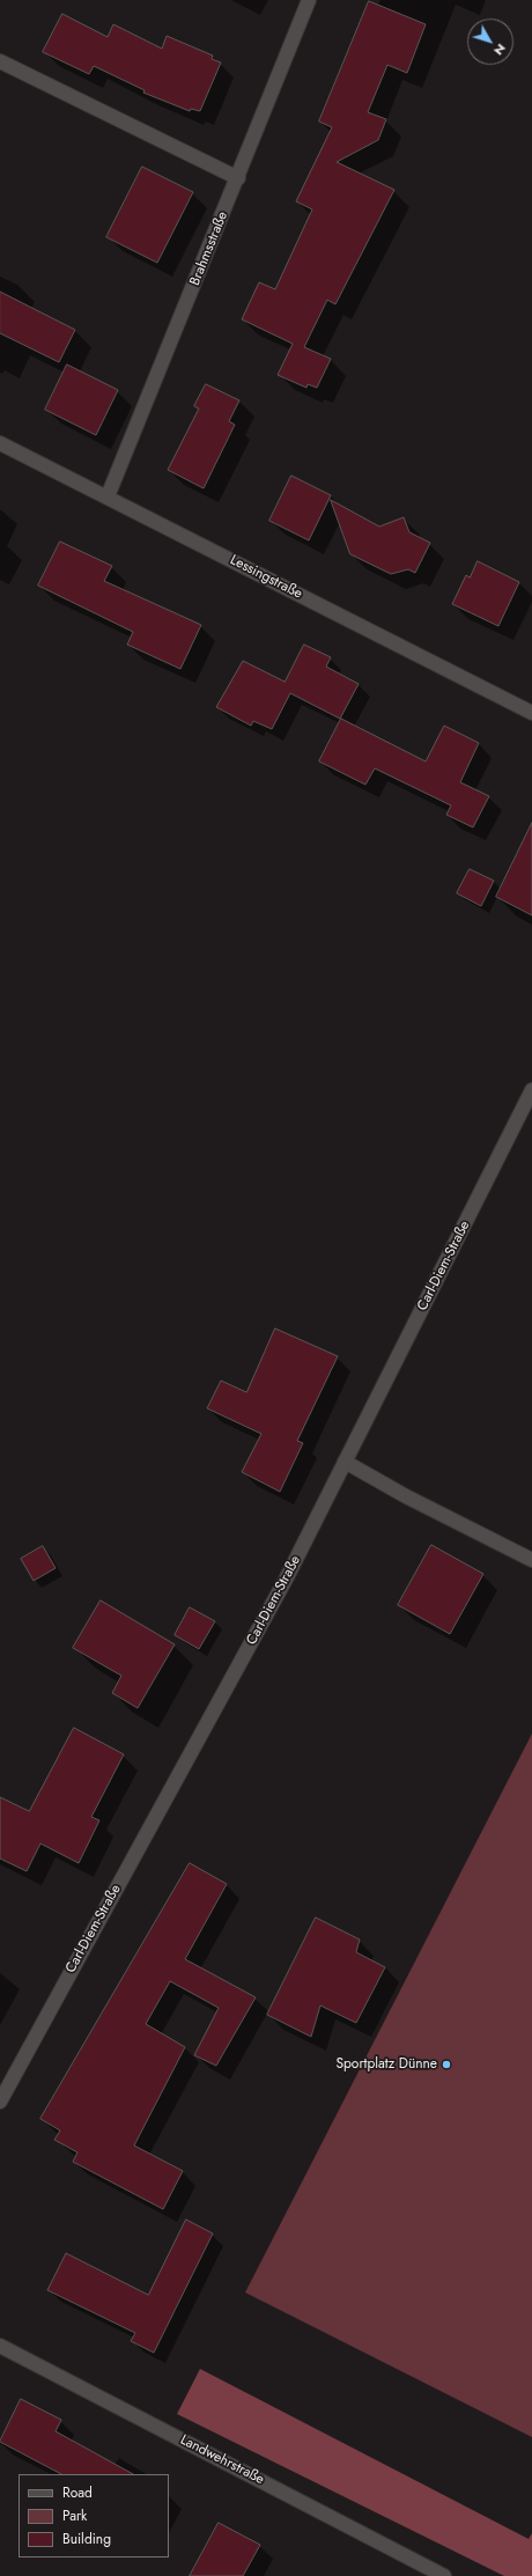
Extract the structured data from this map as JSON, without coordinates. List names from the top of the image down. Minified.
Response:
{"streets":{"street":["Brahmsstraße","Lessingstraße","Carl-Diem-Straße","Landwehrstraße"]},"crossings":[["Brahmsstraße","Lessingstraße"]],"places":["Sportplatz Dünne"],"legend":["Road","Park","Building"],"north":"bottom right"}
